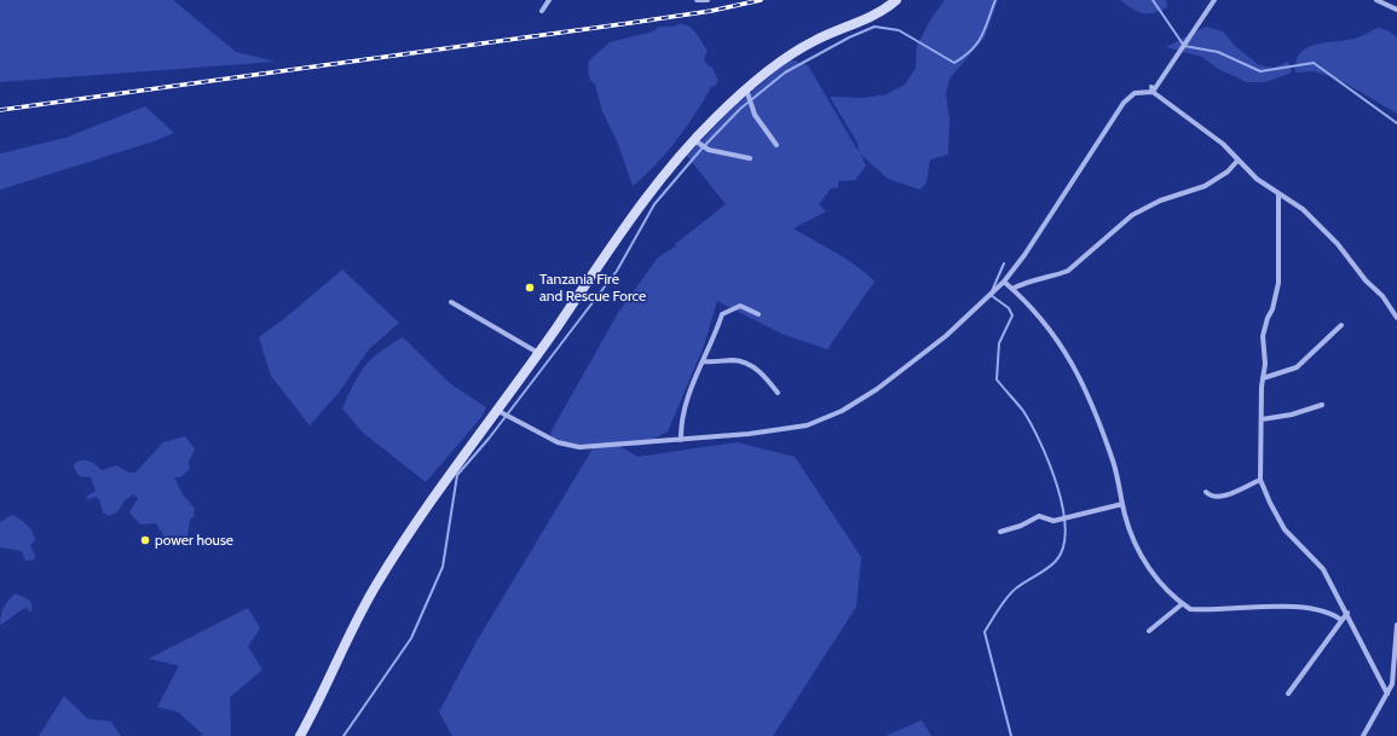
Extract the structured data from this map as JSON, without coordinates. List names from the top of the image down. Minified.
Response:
{"places":["Tanzania Fire and Rescue Force","power house"]}
